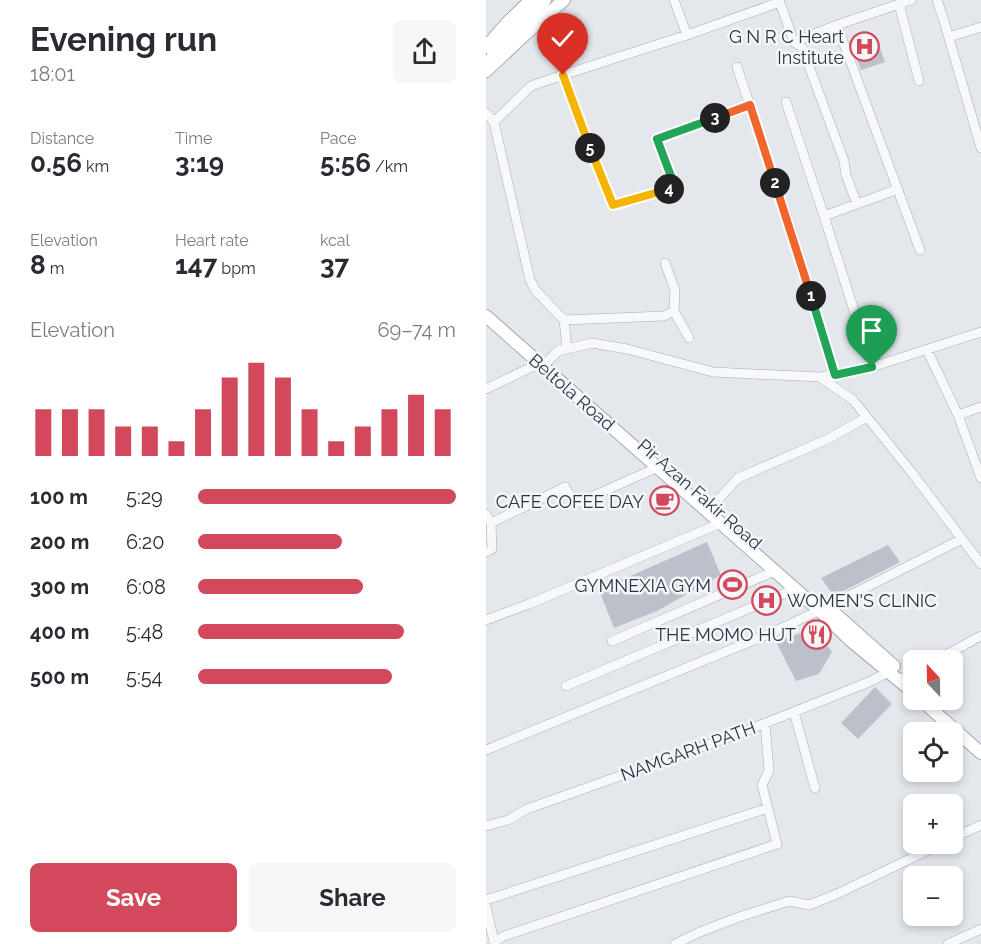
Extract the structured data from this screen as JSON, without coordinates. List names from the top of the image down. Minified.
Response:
{"streets":{"main road":["Beltola Road","Pir Azan Fakir Road"],"street":["NAMGARH PATH"]},"crossings":[["Beltola Road","Pir Azan Fakir Road"],["Pir Azan Fakir Road","NAMGARH PATH"]],"places":{"hospital":["G N R C Heart Institute","WOMEN'S CLINIC"],"cafe":["CAFE COFEE DAY"],"sports":["GYMNEXIA GYM"],"restaurant":["THE MOMO HUT"]},"north":"top","page":{"heading":["Evening run","18:01"],"stats":[["Distance","0.56 km"],["Time","3:19"],["Pace","5:56 /km"],["Elevation","8 m"],["Heart rate","147 bpm"],["kcal","37"]],"pins":["3","5","2","4","1"],"chart":["Elevation","69–74 m"],"list":[{"name":"100 m","note":"5:29"},{"name":"200 m","note":"6:20"},{"name":"300 m","note":"6:08"},{"name":"400 m","note":"5:48"},{"name":"500 m","note":"5:54"}],"map_buttons":["+","−"],"buttons":["Save","Share"]}}
